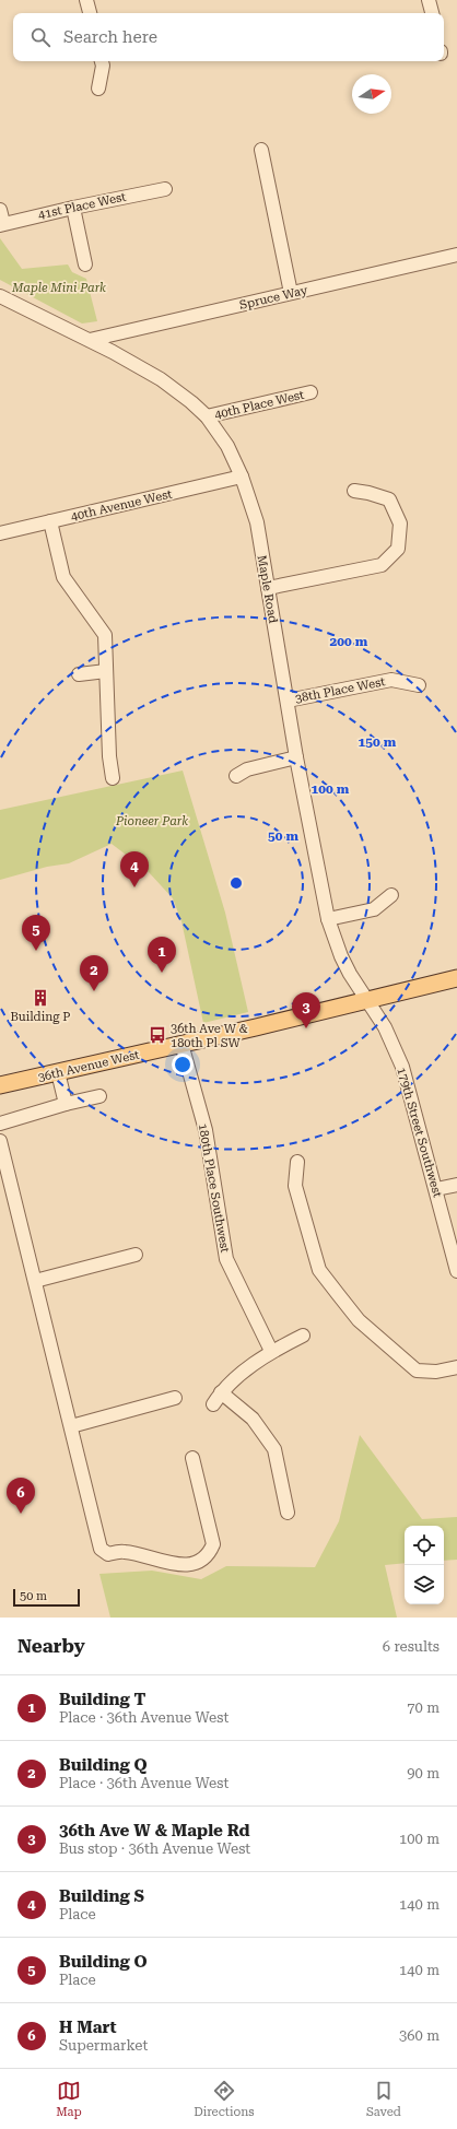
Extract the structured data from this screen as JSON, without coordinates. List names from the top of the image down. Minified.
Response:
{"streets":{"main road":["36th Avenue West"],"street":["41st Place West","Spruce Way","40th Place West","40th Avenue West","Maple Road","38th Place West","179th Street Southwest","180th Place Southwest"]},"crossings":[["Spruce Way","Maple Road"],["40th Place West","Maple Road"],["40th Avenue West","Maple Road"],["Maple Road","38th Place West"],["Maple Road","36th Avenue West"],["Maple Road","179th Street Southwest"],["36th Avenue West","179th Street Southwest"],["36th Avenue West","180th Place Southwest"]],"parks":["Maple Mini Park","Pioneer Park"],"places":{"building":["Building P"],"bus stop":["36th Ave W & 180th Pl SW"]},"scale_bar":"50 m","north":"right","page":{"search":"Search here","pins":["4","5","1","2","3","6"],"scale":"50 m","heading":["Nearby","6 results"],"list":[{"mark":"1","name":"Building T","note":"Place · 36th Avenue West","value":"70 m"},{"mark":"2","name":"Building Q","note":"Place · 36th Avenue West","value":"90 m"},{"mark":"3","name":"36th Ave W & Maple Rd","note":"Bus stop · 36th Avenue West","value":"100 m"},{"mark":"4","name":"Building S","note":"Place","value":"140 m"},{"mark":"5","name":"Building O","note":"Place","value":"140 m"},{"mark":"6","name":"H Mart","note":"Supermarket","value":"360 m"}],"nav":["Map","Directions","Saved"]},"rings":["200 m","150 m","100 m","50 m"]}
